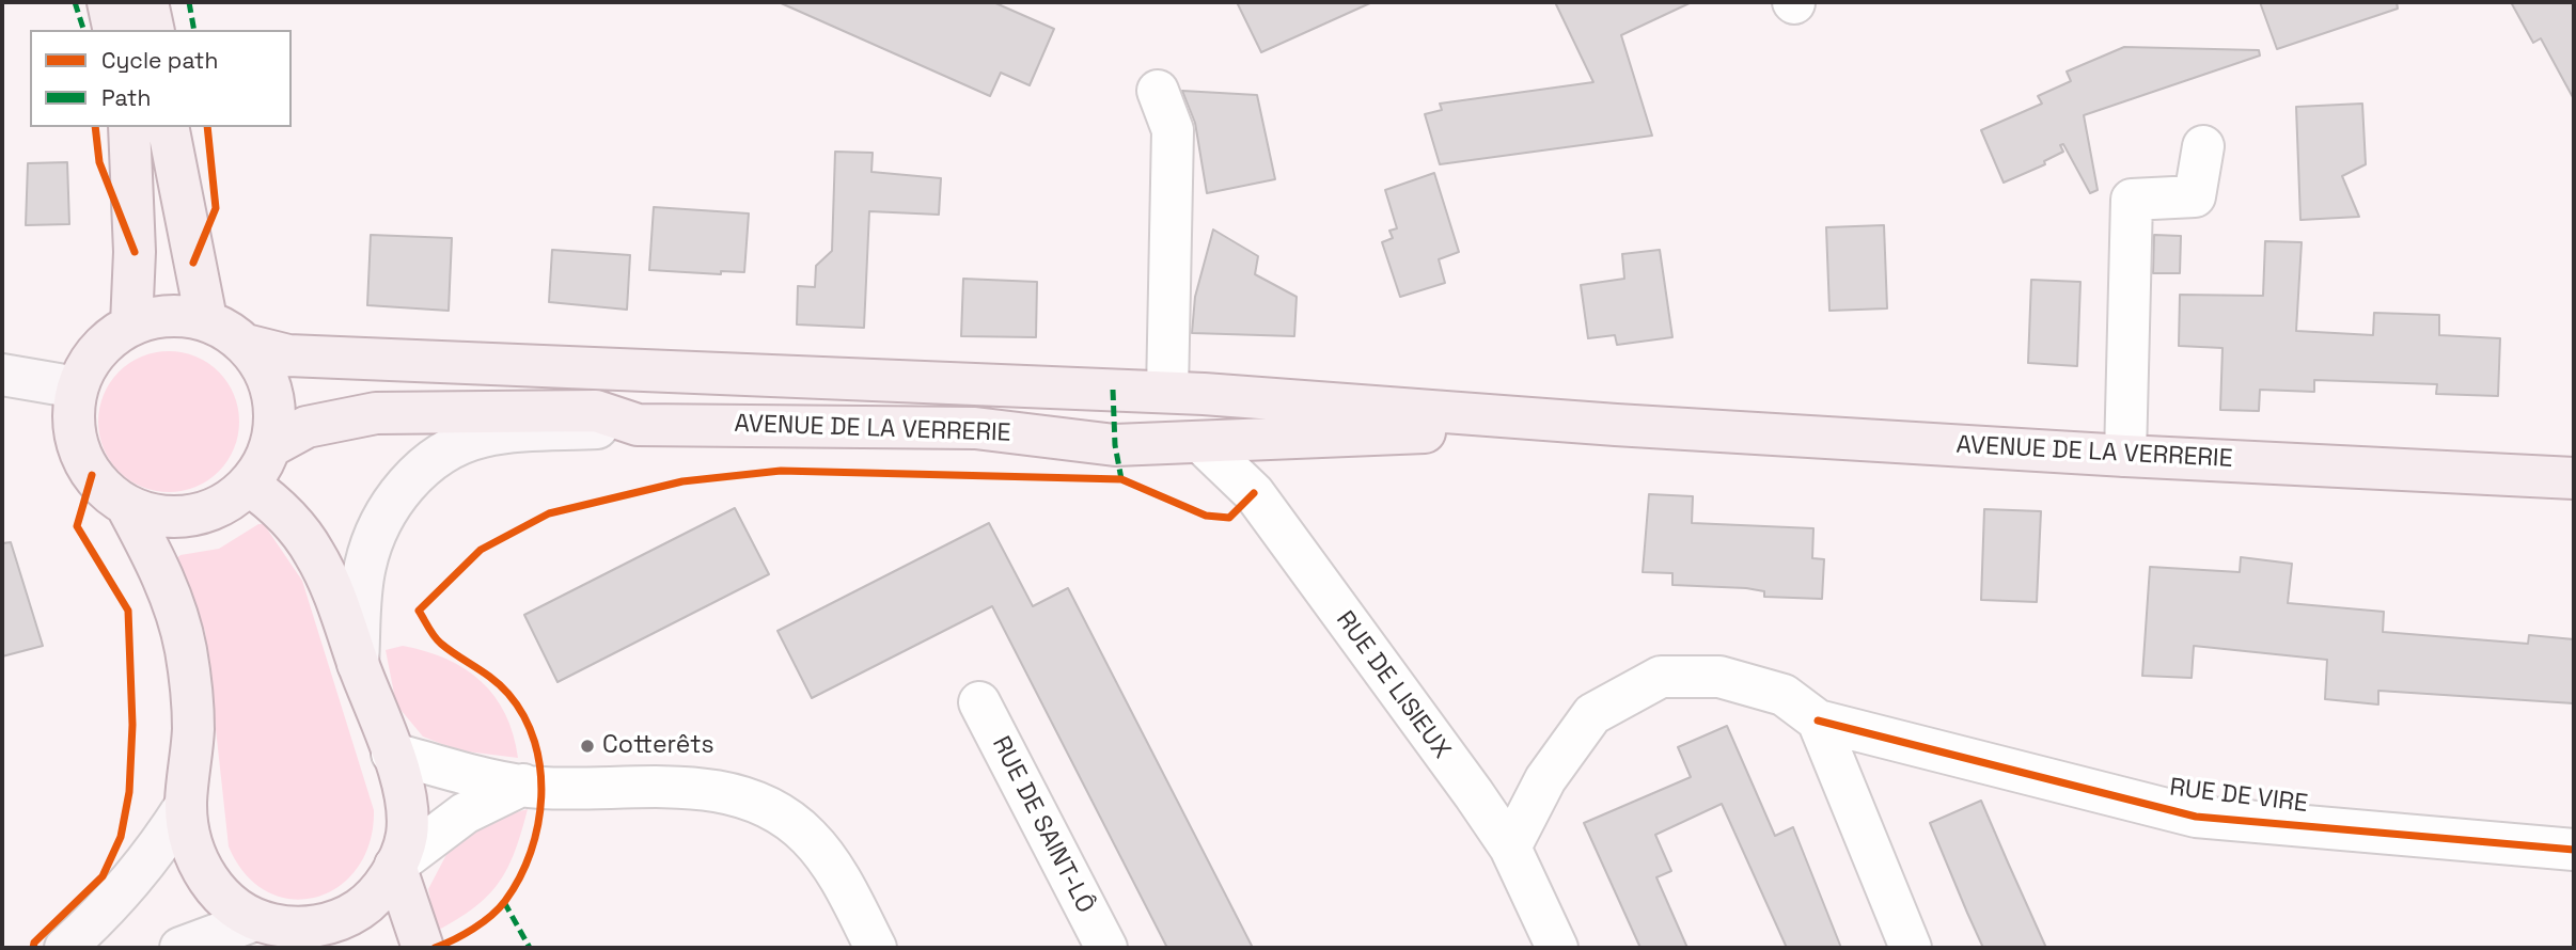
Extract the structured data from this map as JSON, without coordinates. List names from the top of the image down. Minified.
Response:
{"streets":{"main road":["AVENUE DE LA VERRERIE"],"street":["RUE DE LISIEUX","RUE DE VIRE","RUE DE SAINT-LÔ"]},"crossings":[["AVENUE DE LA VERRERIE","RUE DE LISIEUX"]],"places":["Cotterêts"],"legend":["Cycle path","Path"]}
